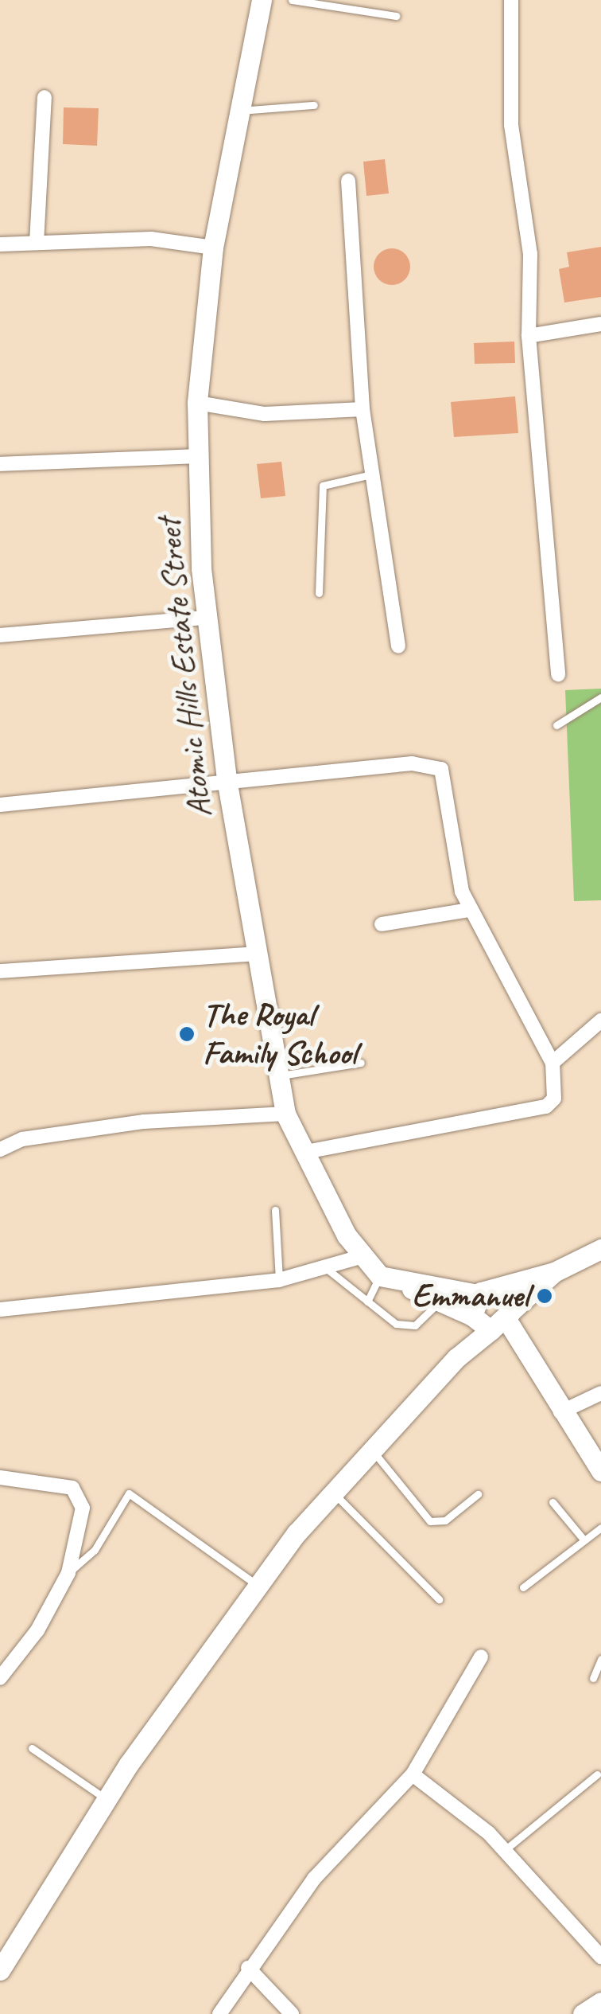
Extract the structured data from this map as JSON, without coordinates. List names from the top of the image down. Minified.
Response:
{"streets":{"street":["Atomic Hills Estate Street"]},"places":["The Royal Family School","Emmanuel"]}
